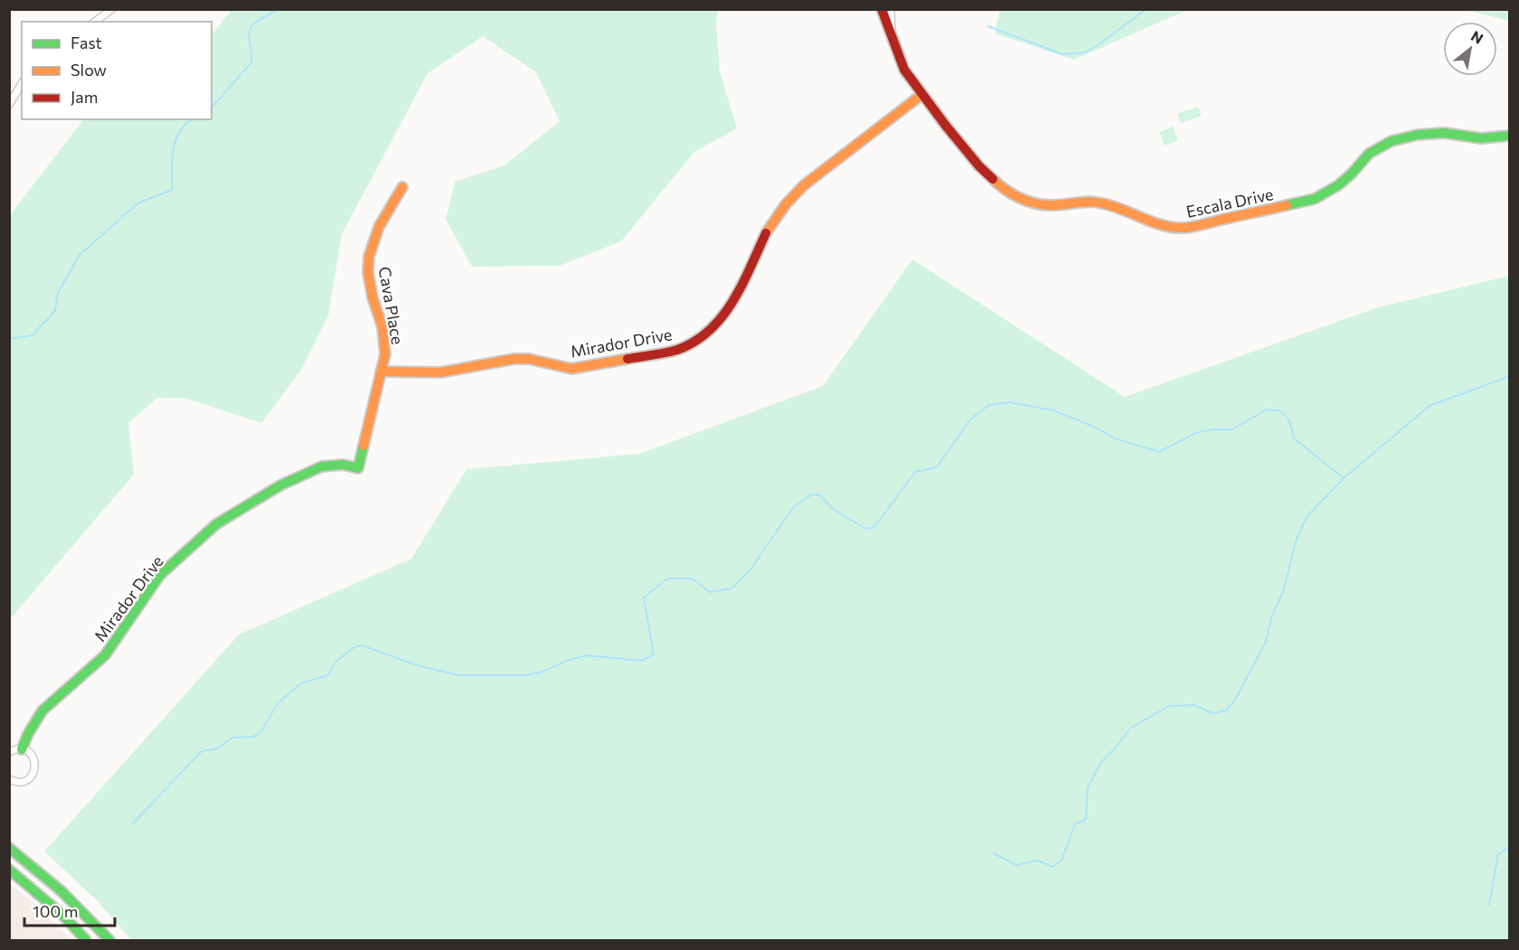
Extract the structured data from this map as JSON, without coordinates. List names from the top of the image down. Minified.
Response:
{"streets":{"street":["Escala Drive","Cava Place","Mirador Drive"]},"crossings":[["Escala Drive","Mirador Drive"],["Cava Place","Mirador Drive"]],"legend":["Fast","Slow","Jam"],"scale_bar":"100 m","north":"top right"}
